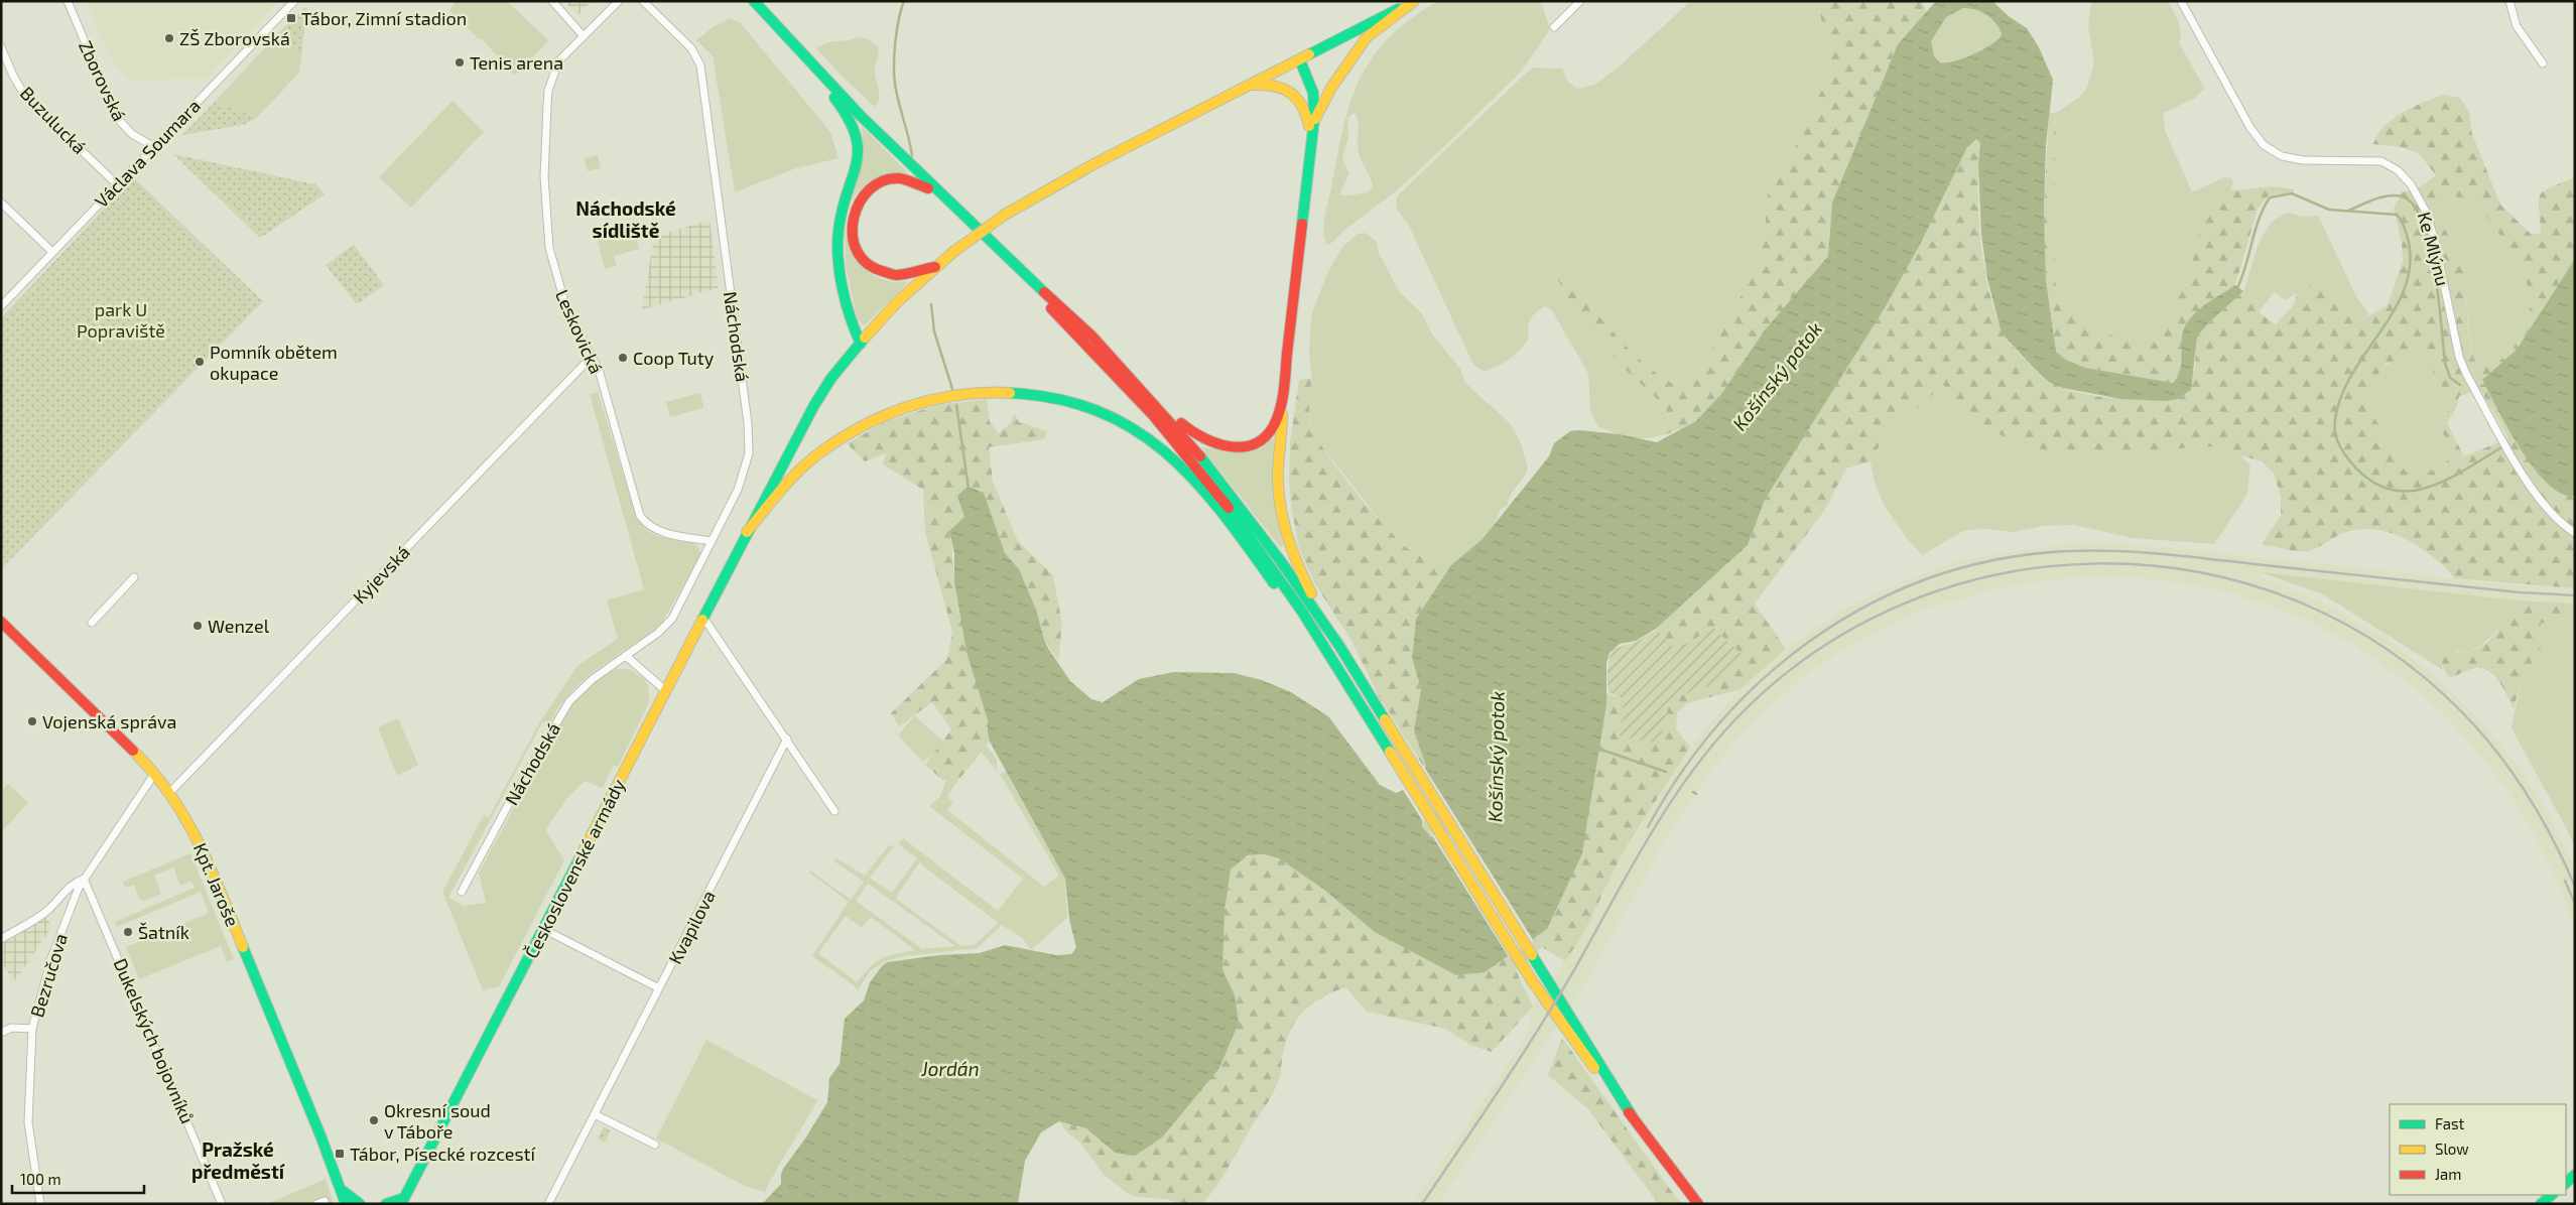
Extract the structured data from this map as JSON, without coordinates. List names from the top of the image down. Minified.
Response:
{"streets":{"main road":["Československé armády","Kpt. Jaroše"],"street":["Zborovská","Buzulucká","Václava Soumara","Ke Mlýnu","Leskovická","Náchodská","Kyjevská","Kvapilova","Bezručova","Dukelských bojovníků"]},"crossings":[["Zborovská","Václava Soumara"],["Buzulucká","Václava Soumara"],["Leskovická","Náchodská"],["Leskovická","Kyjevská"],["Kyjevská","Kpt. Jaroše"],["Kpt. Jaroše","Bezručova"],["Bezručova","Dukelských bojovníků"]],"districts":["Náchodské sídliště","Pražské předměstí"],"water":["Košínský potok","Jordán"],"parks":["park U Popraviště"],"places":{"transit":["Tábor, Zimní stadion","Tábor, Písecké rozcestí"],"other":["ZŠ Zborovská","Tenis arena","Coop Tuty","Pomník obětem okupace","Wenzel","Vojenská správa","Šatník","Okresní soud v Táboře"]},"legend":["Fast","Slow","Jam"],"scale_bar":"100 m"}
